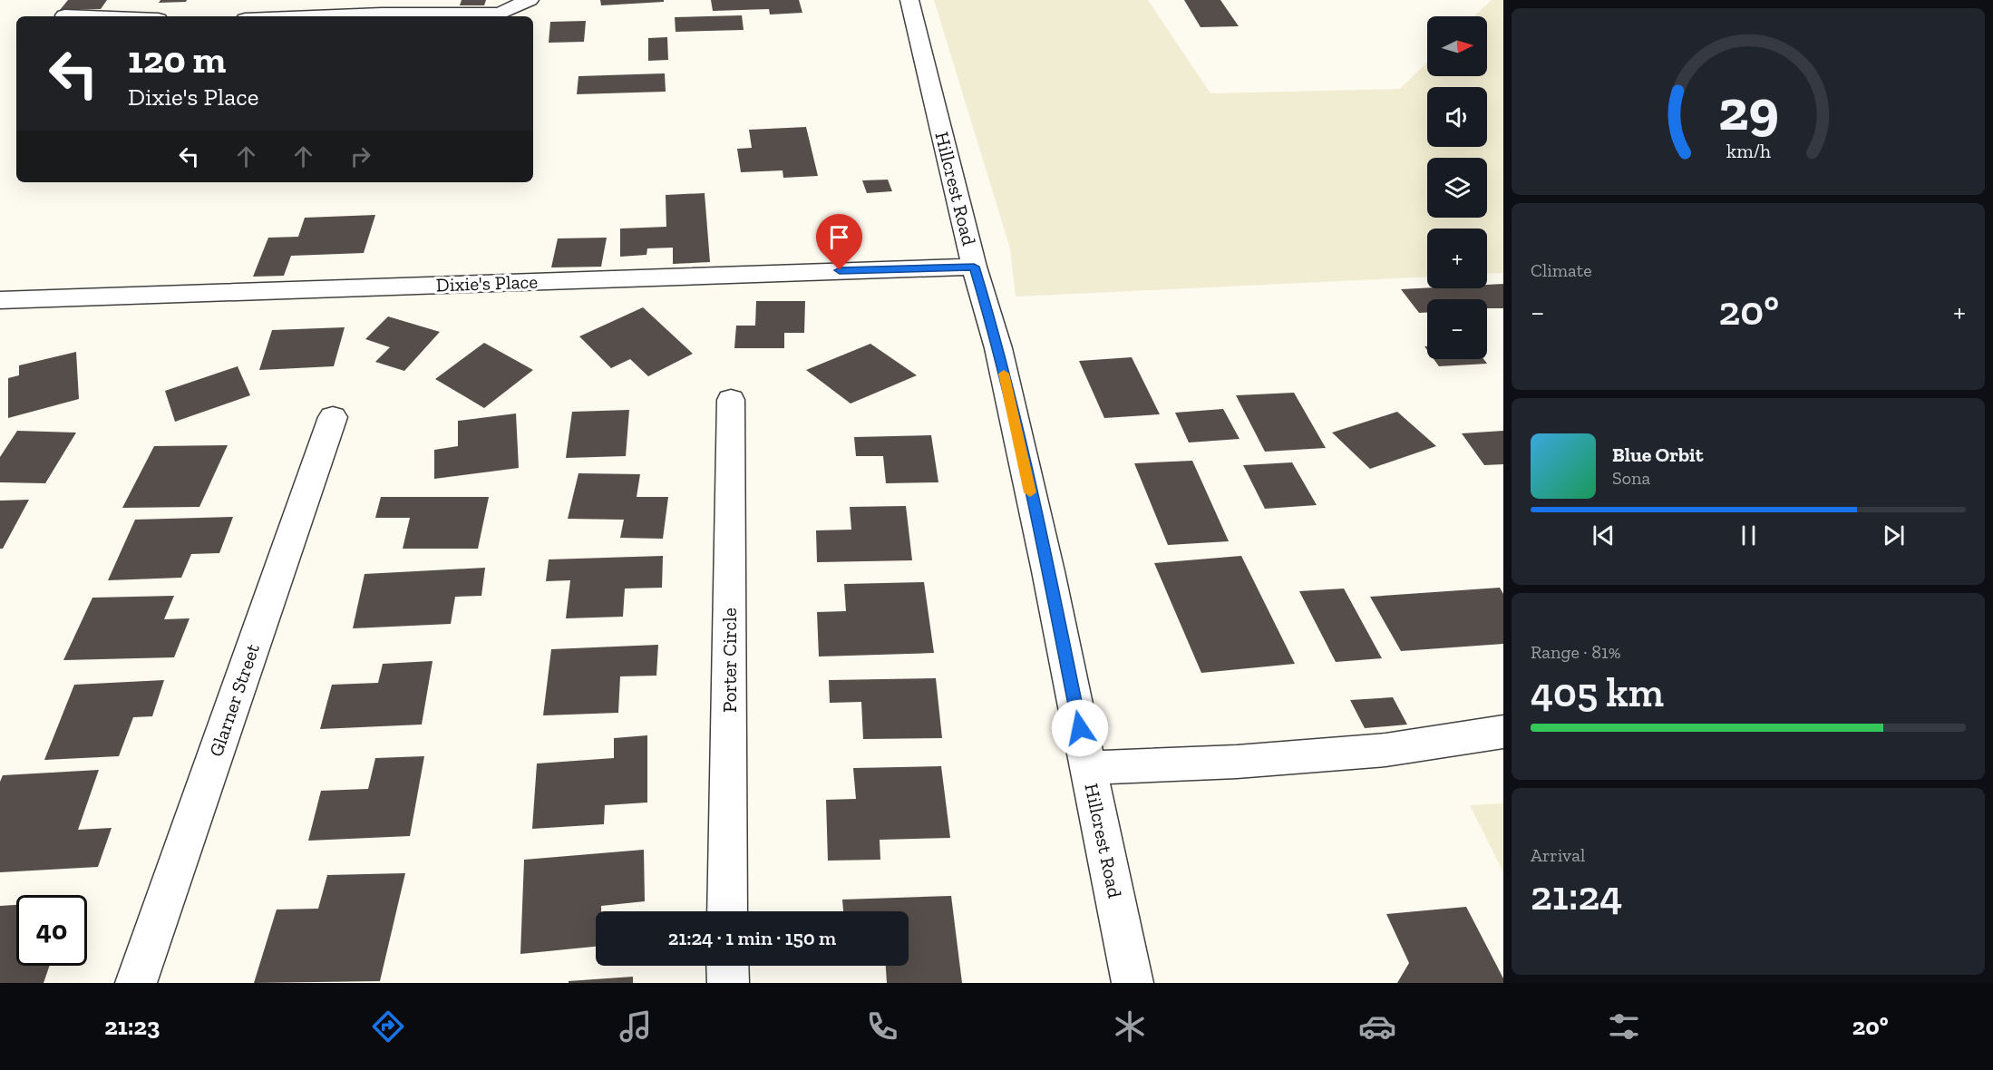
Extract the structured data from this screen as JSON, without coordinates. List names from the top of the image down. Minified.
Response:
{"streets":{"street":["Hillcrest Road","Dixie's Place","Porter Circle","Glarner Street"]},"crossings":[["Hillcrest Road","Dixie's Place"]],"north":"right","page":{"map_buttons":["+","−"],"turn":["120 m","Dixie's Place"],"tile":["Climate",["Range · 81%","405 km"],["Arrival","21:24"]],"heat":["−","20°","+"],"song":["Blue Orbit","Sona"],"limit":"40","trip":"21:24 · 1 min · 150 m","tabs":["21:23","20°"],"gauge":["29","km/h"]}}
